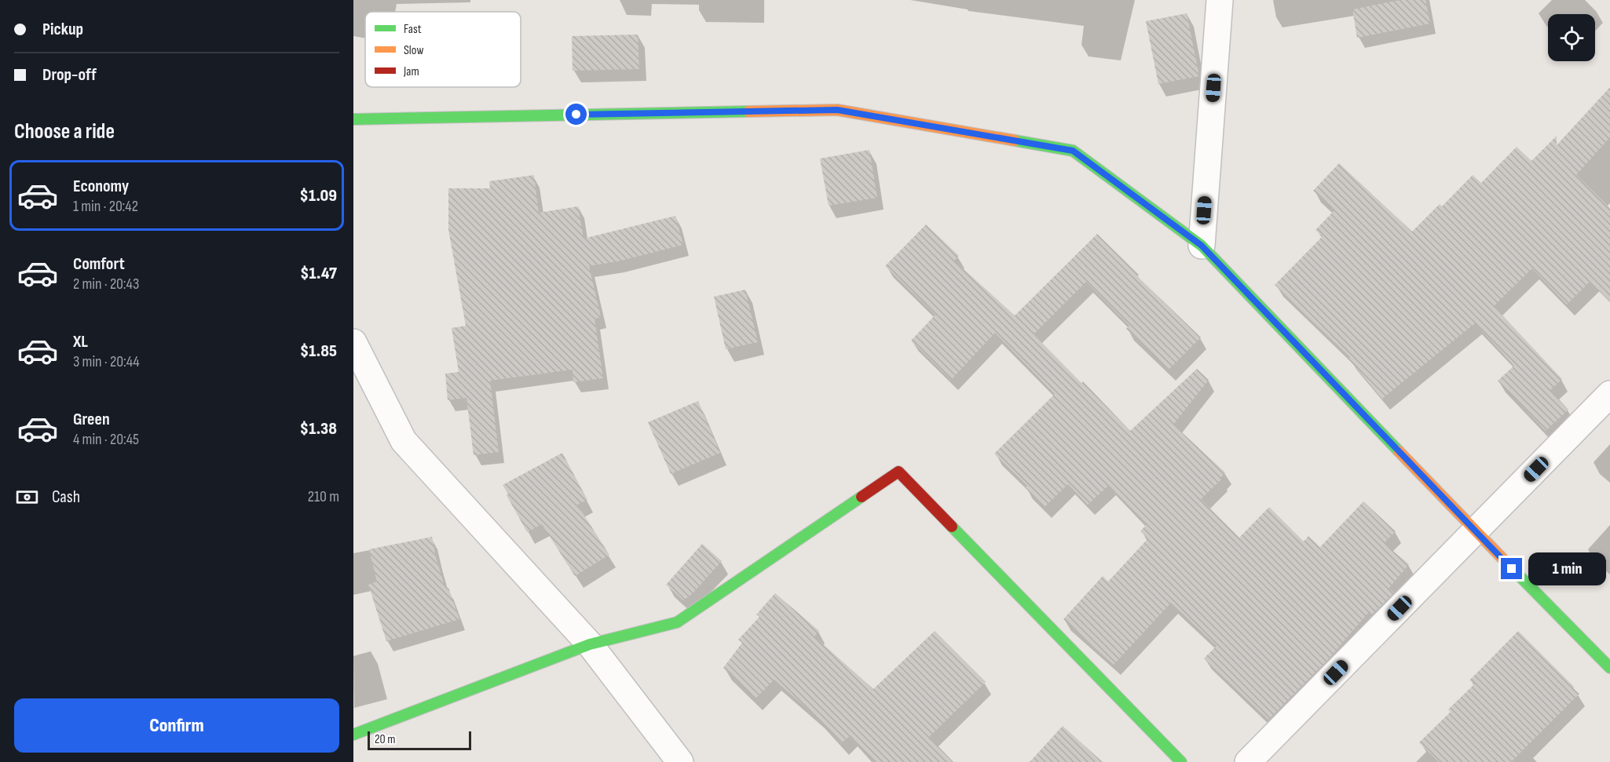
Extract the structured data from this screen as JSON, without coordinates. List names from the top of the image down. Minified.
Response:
{"legend":["Fast","Slow","Jam"],"scale_bar":"20 m","page":{"banner":["Pickup","Drop-off"],"heading":"Choose a ride","list":[{"name":"Economy","note":"1 min · 20:42","value":"$1.09"},{"name":"Comfort","note":"2 min · 20:43","value":"$1.47"},{"name":"XL","note":"3 min · 20:44","value":"$1.85"},{"name":"Green","note":"4 min · 20:45","value":"$1.38"}],"pay":["Cash","210 m"],"bubble":"1 min","buttons":"Confirm","scale":"20 m"}}
